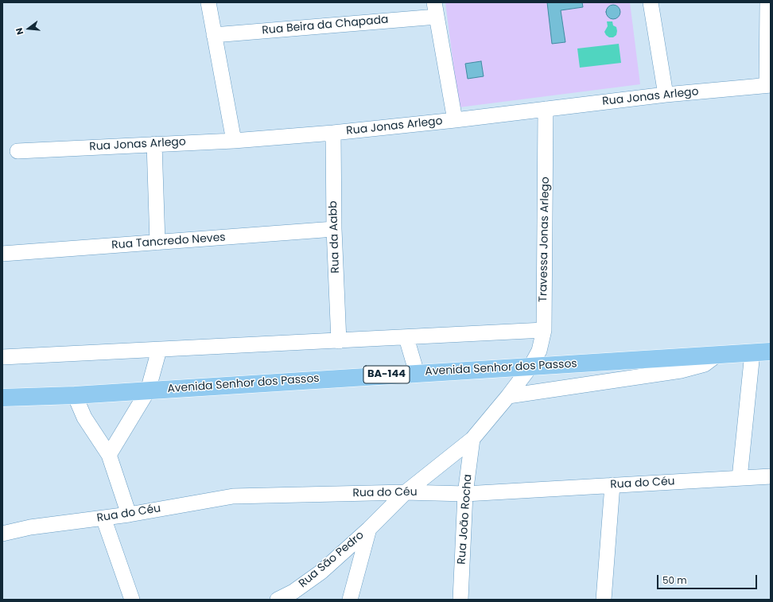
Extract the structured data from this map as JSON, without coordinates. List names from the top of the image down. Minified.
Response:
{"streets":{"main road":["Avenida Senhor dos Passos","BA-144"],"street":["Rua Beira da Chapada","Rua Jonas Arlego","Rua da Aabb","Travessa Jonas Arlego","Rua Tancredo Neves","Rua do Céu","Rua João Rocha","Rua São Pedro"]},"crossings":[["Rua Jonas Arlego","Rua da Aabb"],["Rua Jonas Arlego","Travessa Jonas Arlego"],["Rua da Aabb","Rua Tancredo Neves"],["Travessa Jonas Arlego","Avenida Senhor dos Passos"],["Travessa Jonas Arlego","Rua João Rocha"],["Travessa Jonas Arlego","Rua São Pedro"],["Rua do Céu","Rua João Rocha"],["Rua do Céu","Rua São Pedro"],["Rua João Rocha","Rua São Pedro"]],"scale_bar":"50 m","north":"left"}
